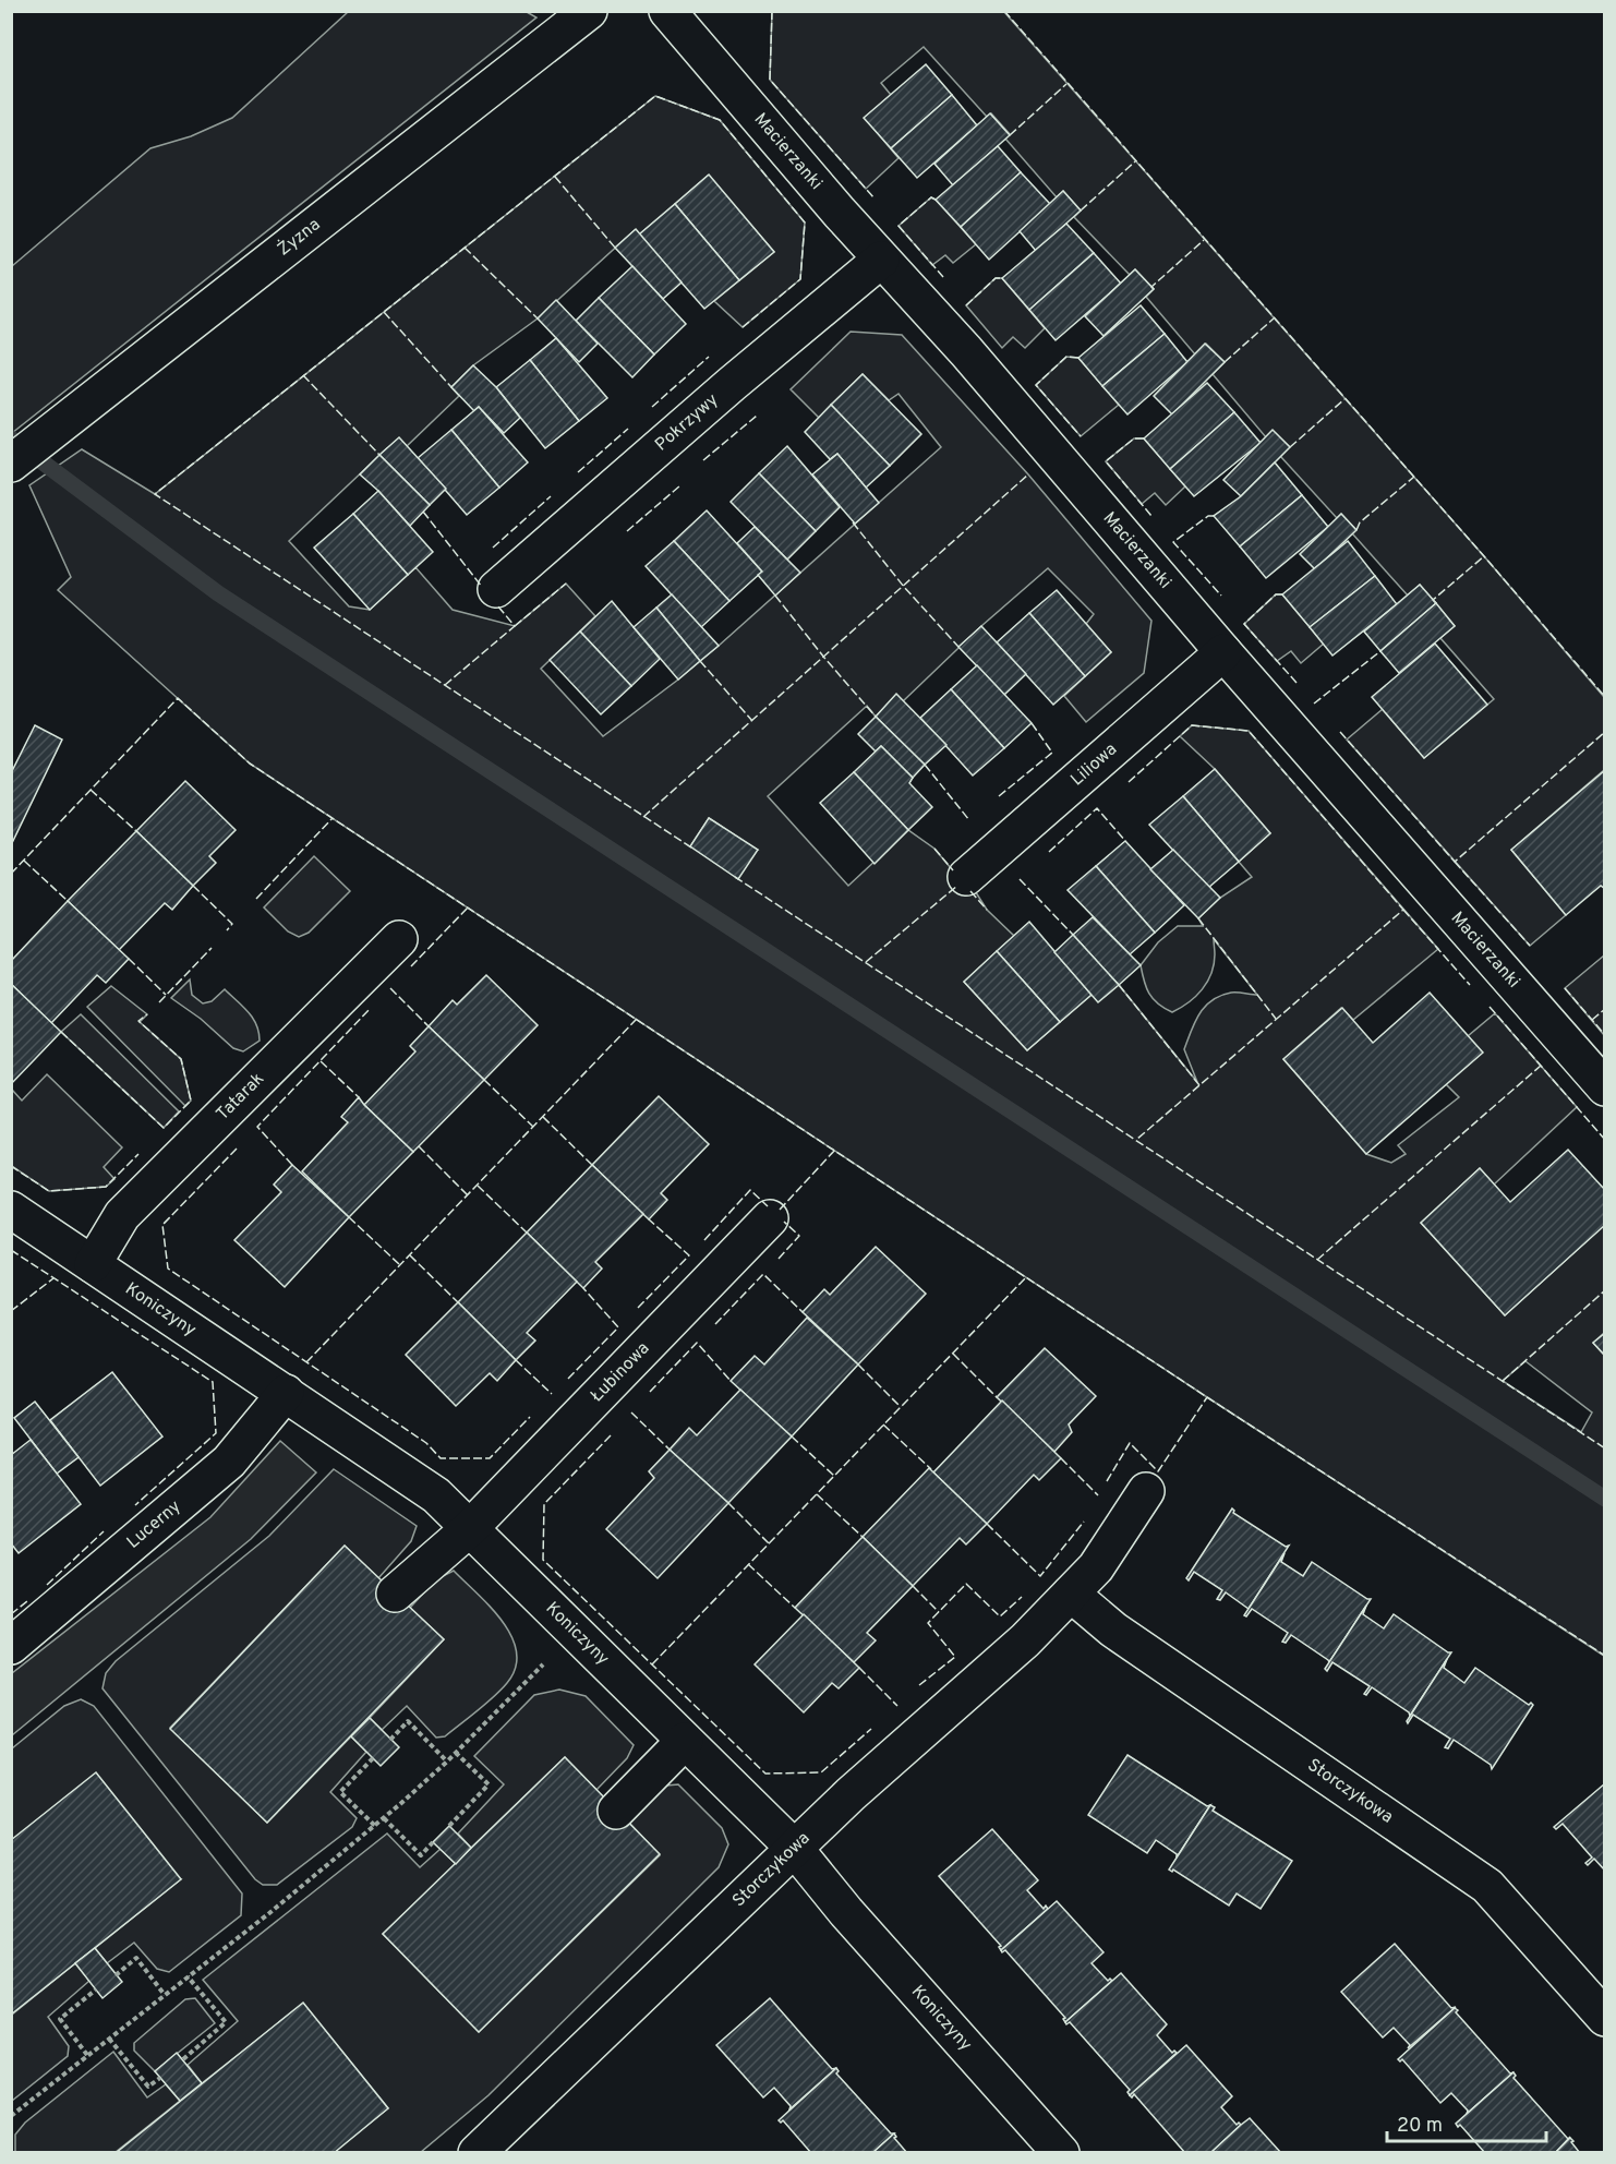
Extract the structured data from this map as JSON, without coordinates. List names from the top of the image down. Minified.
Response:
{"streets":{"street":["Macierzanki","Żyzna","Pokrzywy","Liliowa","Tatarak","Koniczyny","Łubinowa","Lucerny","Storczykowa"]},"crossings":[["Macierzanki","Pokrzywy"],["Macierzanki","Liliowa"],["Tatarak","Koniczyny"],["Koniczyny","Łubinowa"],["Koniczyny","Lucerny"],["Koniczyny","Storczykowa"]],"scale_bar":"20 m"}
